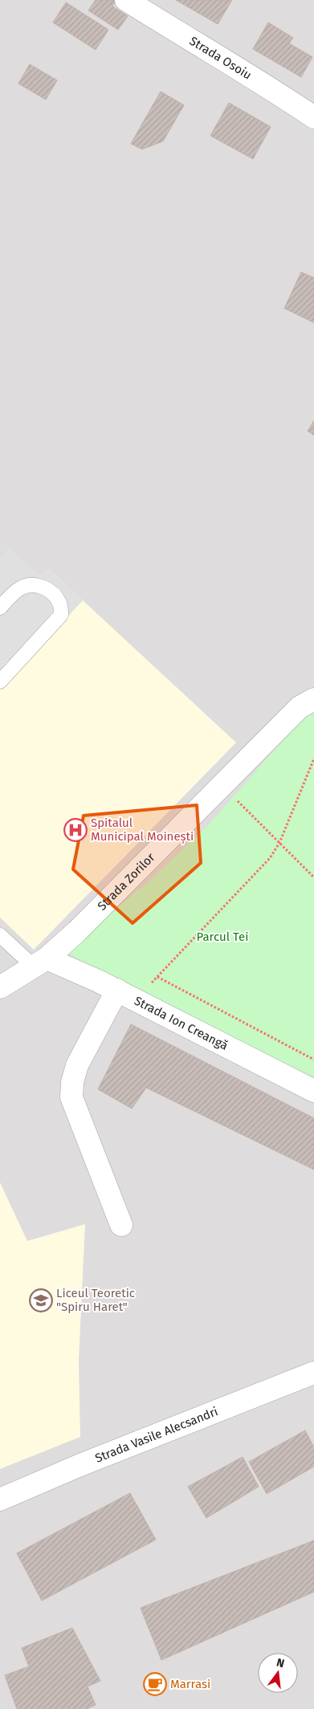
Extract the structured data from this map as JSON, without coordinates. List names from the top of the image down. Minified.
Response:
{"streets":{"street":["Strada Osoiu","Strada Zorilor","Strada Ion Creangă","Strada Vasile Alecsandri"]},"crossings":[["Strada Zorilor","Strada Ion Creangă"]],"parks":["Parcul Tei"],"places":{"hospital":["Spitalul Municipal Moinești"],"school or university":["Liceul Teoretic \"Spiru Haret\""],"cafe":["Marrasi"]},"north":"top"}
